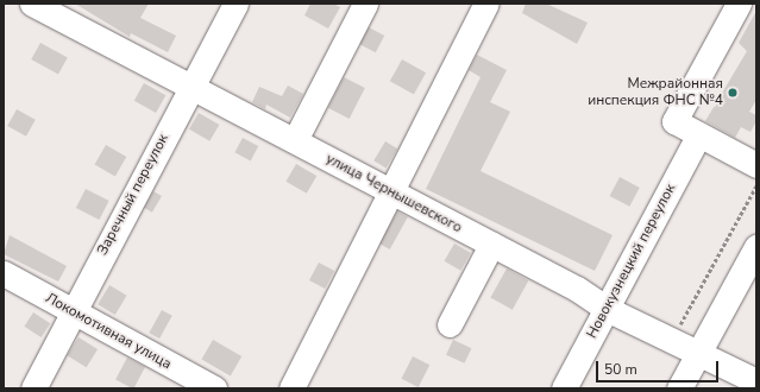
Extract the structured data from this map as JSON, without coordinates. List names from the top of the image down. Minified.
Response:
{"streets":{"street":["улица Чернышевского","Заречный переулок","Новокузнецкий переулок","Локомотивная улица"]},"crossings":[["улица Чернышевского","Заречный переулок"],["улица Чернышевского","Новокузнецкий переулок"],["Заречный переулок","Локомотивная улица"]],"places":["Межрайонная инспекция ФНС №4"],"scale_bar":"50 m"}
